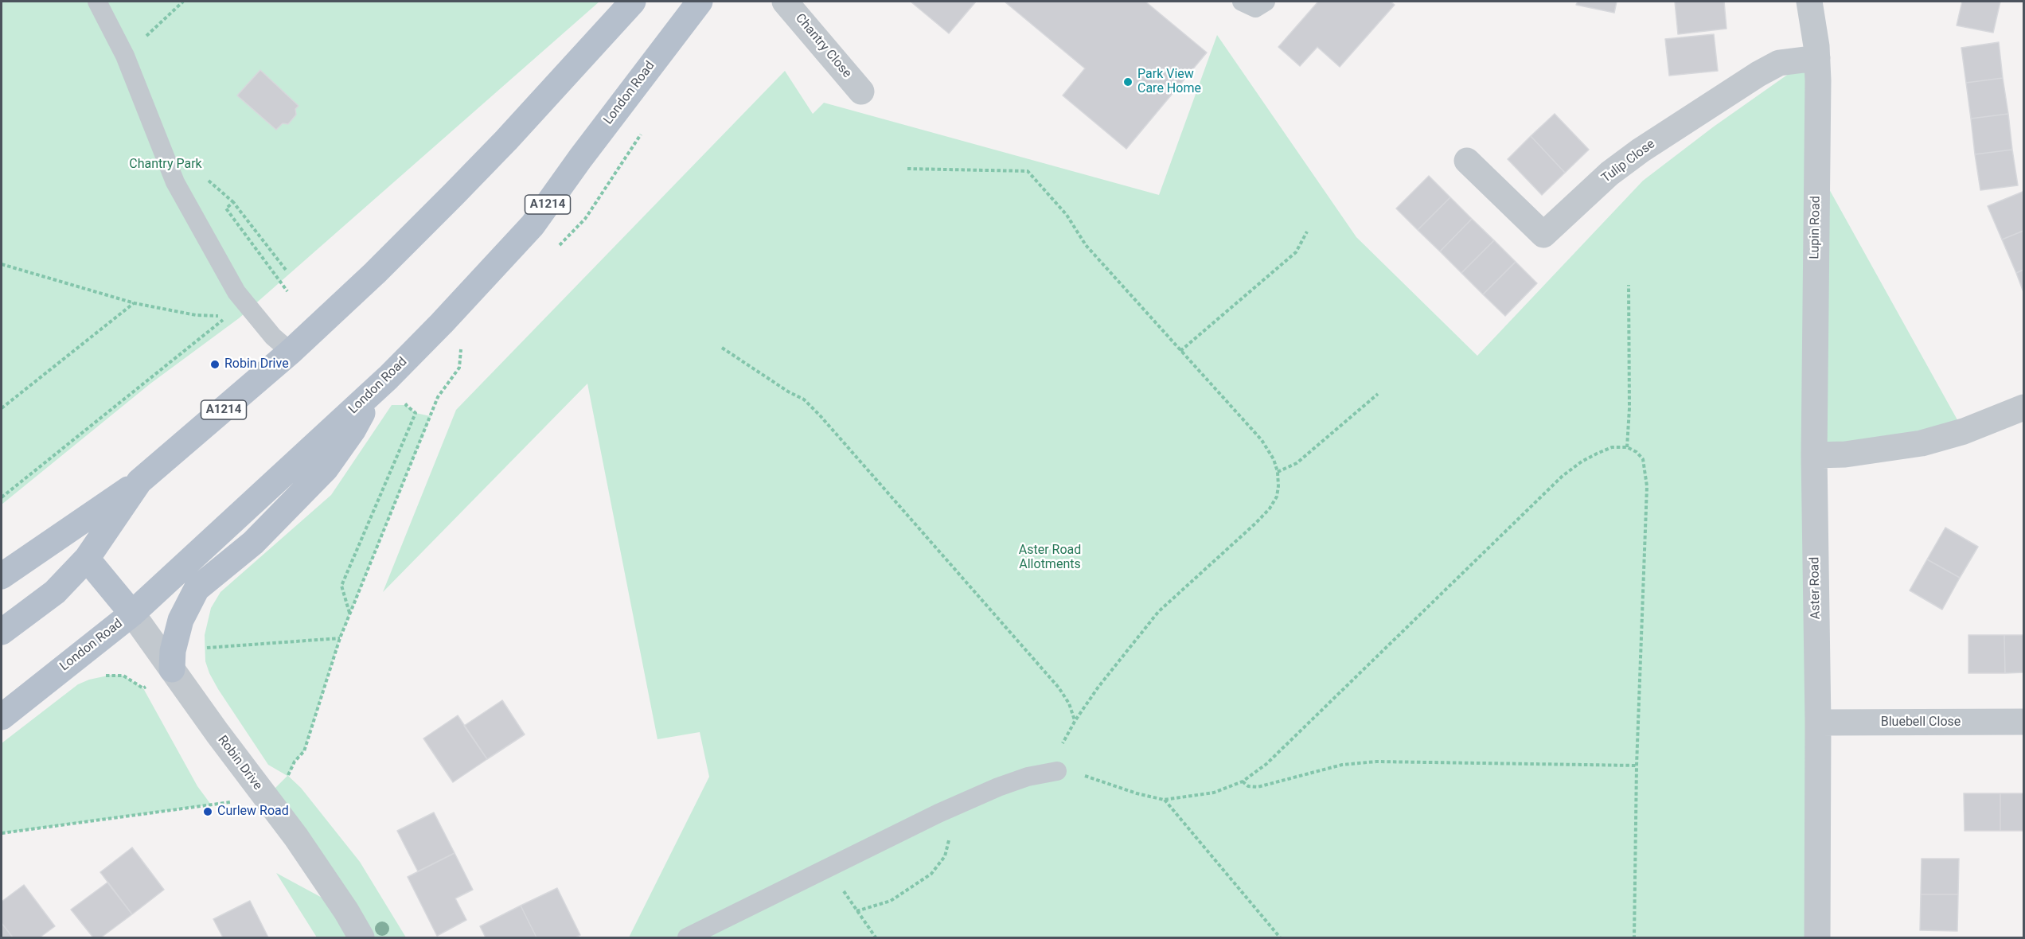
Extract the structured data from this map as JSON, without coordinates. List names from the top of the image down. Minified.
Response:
{"streets":{"main road":["London Road","A1214"],"street":["Chantry Close","Tulip Close","Lupin Road","Aster Road","Bluebell Close","Robin Drive"]},"crossings":[["London Road","Robin Drive"],["Tulip Close","Lupin Road"],["Lupin Road","Aster Road"],["Aster Road","Bluebell Close"]],"parks":["Chantry Park","Aster Road Allotments"],"places":["Park View Care Home","Robin Drive","Curlew Road"]}
